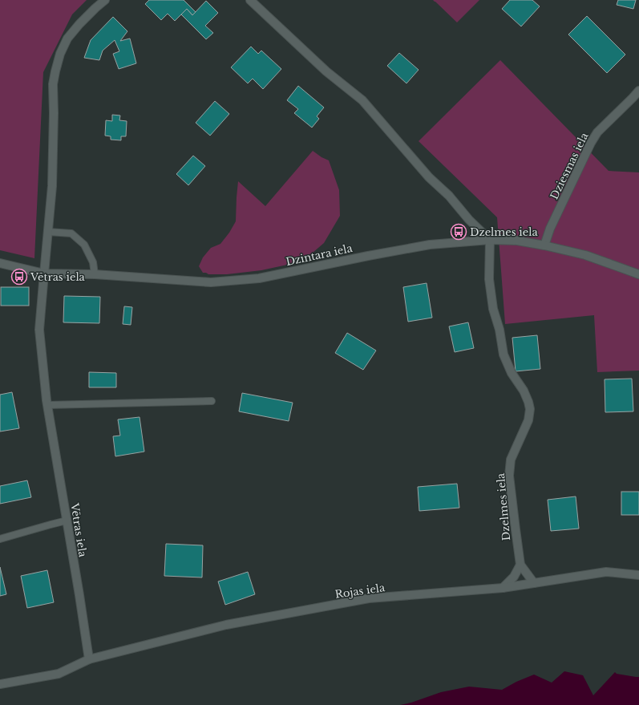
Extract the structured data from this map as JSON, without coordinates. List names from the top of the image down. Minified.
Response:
{"streets":{"street":["Dziesmas iela","Dzintara iela","Dzelmes iela","Vētras iela","Rojas iela"]},"crossings":[["Dziesmas iela","Dzintara iela"],["Dzintara iela","Dzelmes iela"],["Dzintara iela","Vētras iela"],["Dzelmes iela","Rojas iela"],["Vētras iela","Rojas iela"]],"places":{"bus stop":["Dzelmes iela","Vētras iela"]}}
